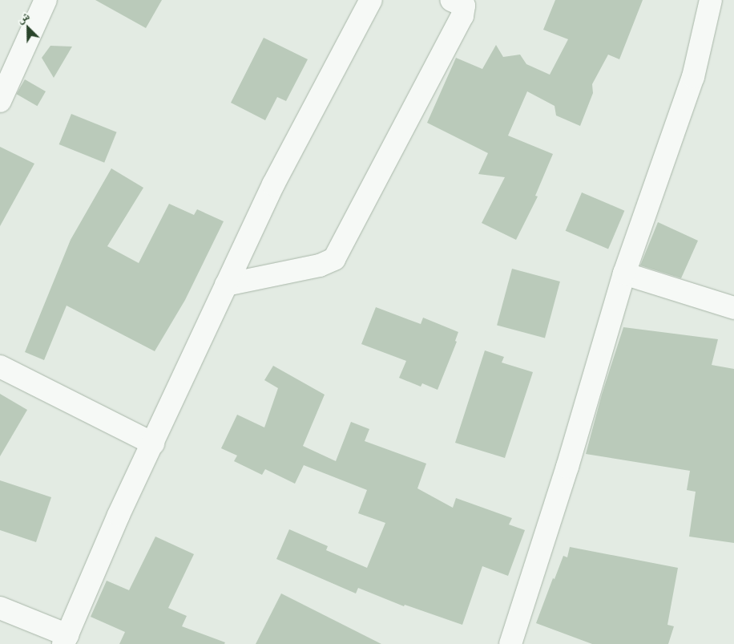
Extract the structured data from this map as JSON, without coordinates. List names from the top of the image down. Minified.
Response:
{"north":"top left"}
